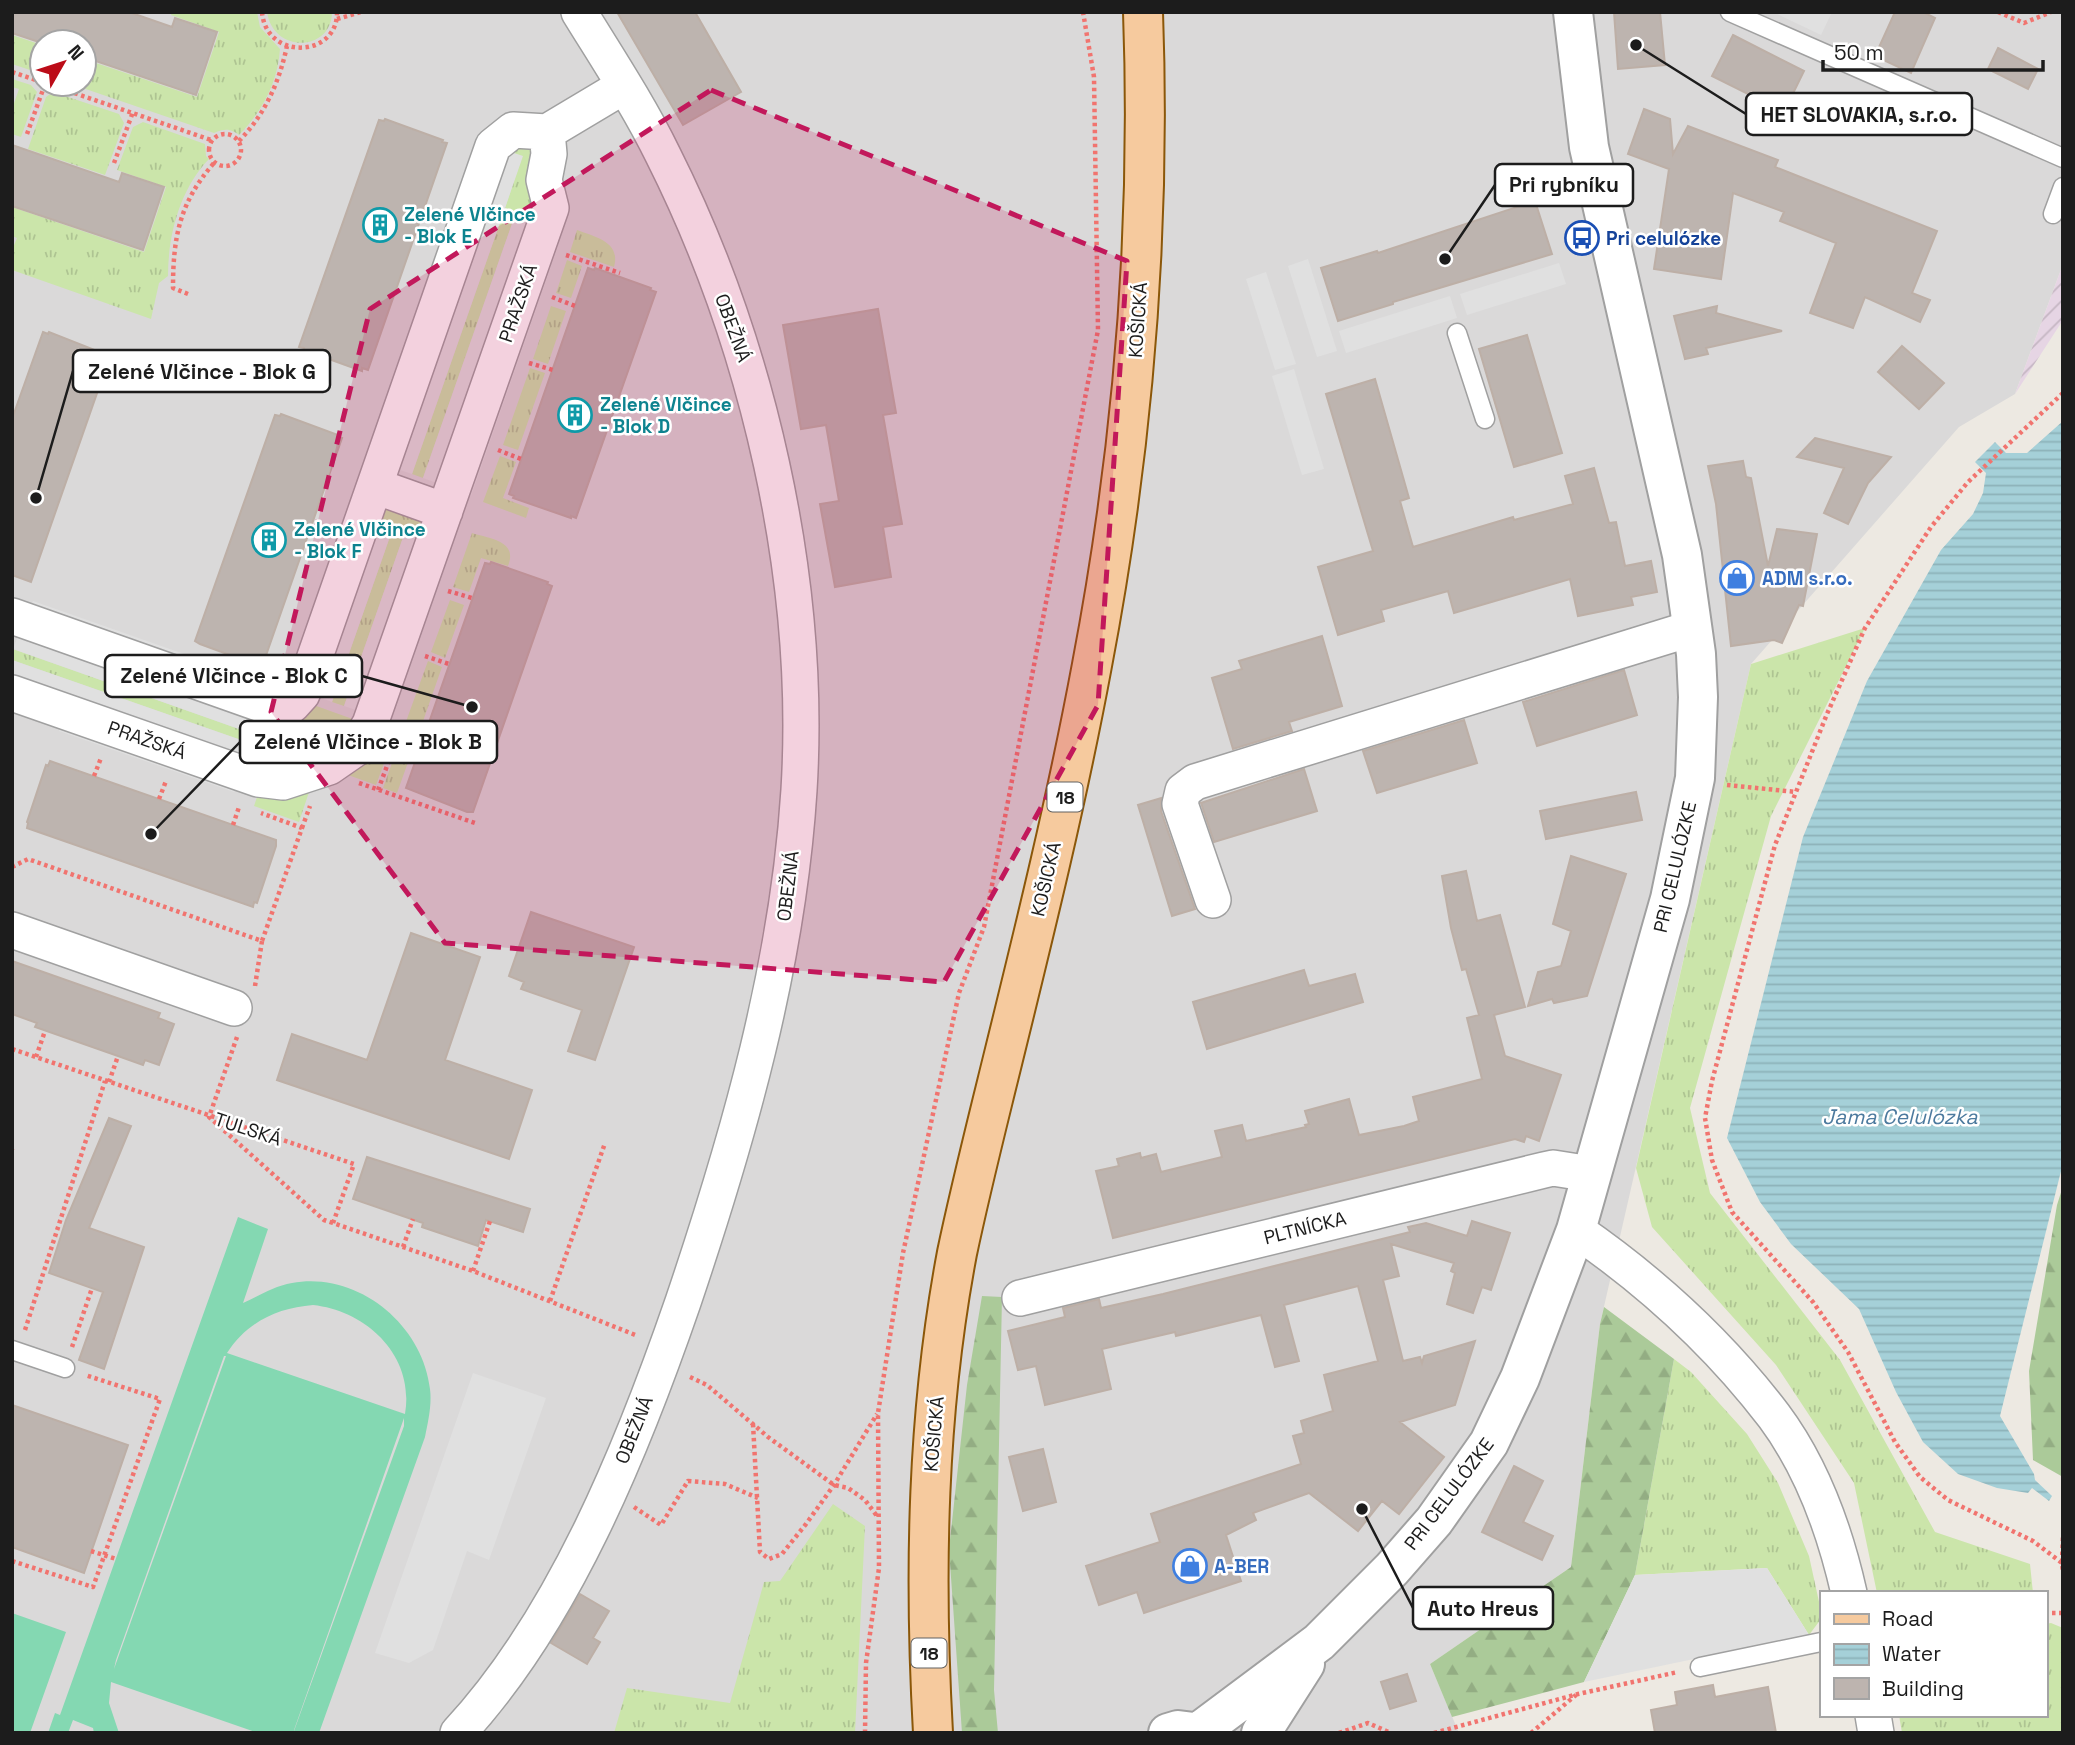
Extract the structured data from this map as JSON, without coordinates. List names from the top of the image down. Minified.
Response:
{"streets":{"main road":["KOŠICKÁ","18"],"street":["PRAŽSKÁ","OBEŽNÁ","PRI CELULÓZKE","PLTNÍCKA"],"path":["TULSKÁ"]},"crossings":[["PRI CELULÓZKE","PLTNÍCKA"]],"water":["Jama Celulózka"],"places":{"other":["HET SLOVAKIA, s.r.o.","Pri rybníku","Zelené Vlčince - Blok G","Zelené Vlčince - Blok C","Zelené Vlčince - Blok B","Auto Hreus"],"building":["Zelené Vlčince - Blok E","Zelené Vlčince - Blok D","Zelené Vlčince - Blok F"],"bus stop":["Pri celulózke"],"shop":["ADM s.r.o.","A-BER"]},"legend":["Road","Water","Building"],"scale_bar":"50 m","north":"top right"}
